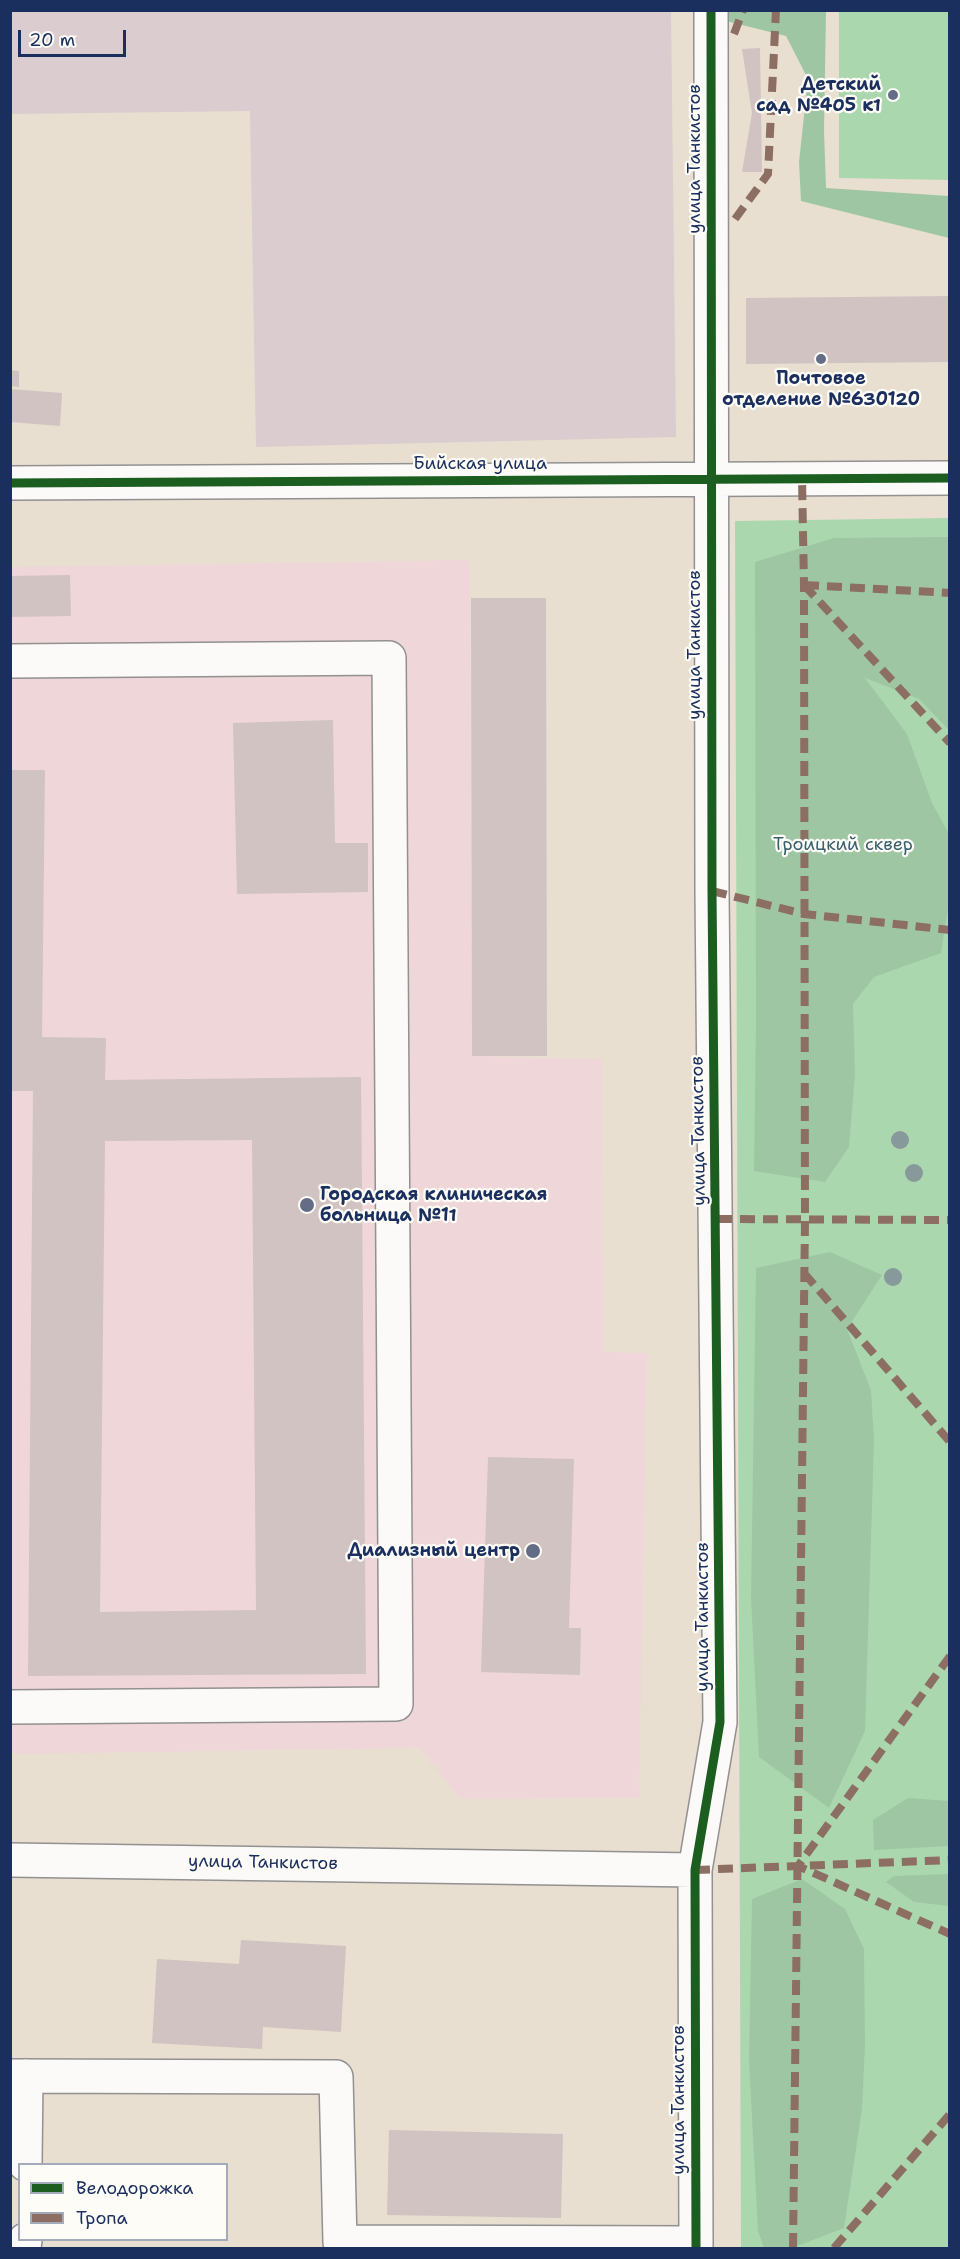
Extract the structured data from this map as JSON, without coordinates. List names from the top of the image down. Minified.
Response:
{"streets":{"street":["улица Танкистов","Бийская улица"]},"crossings":[["улица Танкистов","Бийская улица"]],"parks":["Троицкий сквер"],"places":["Детский сад №405 к1","Почтовое отделение №630120","Городская клиническая больница №11","Диализный центр"],"legend":["Велодорожка","Тропа"],"scale_bar":"20 m"}
